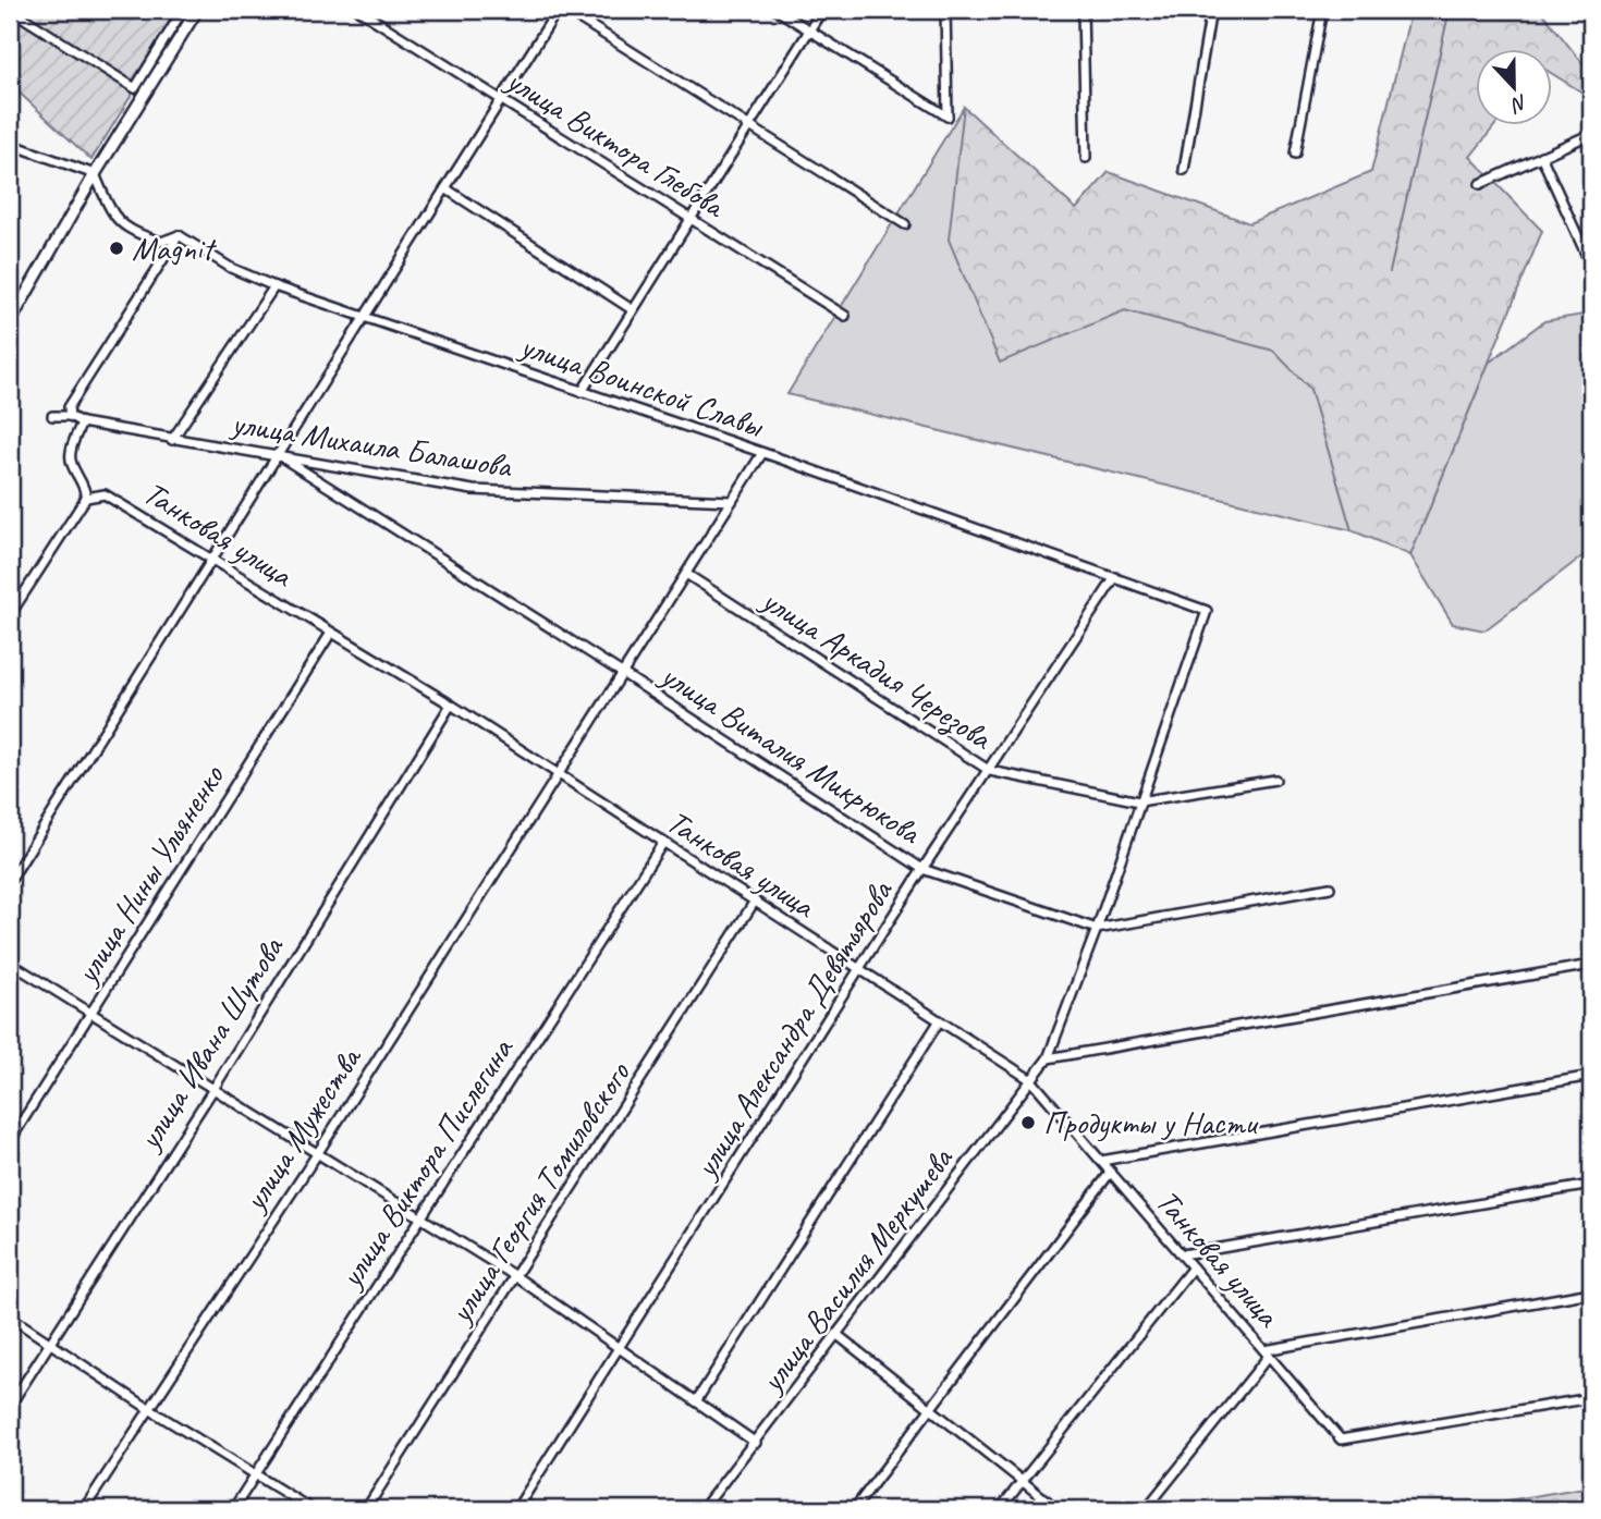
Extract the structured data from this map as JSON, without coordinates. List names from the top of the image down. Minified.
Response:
{"streets":{"street":["улица Виктора Глебова","улица Воинской Славы","улица Михаила Балашова","Танковая улица","улица Аркадия Черезова","улица Виталия Микрюкова","улица Нины Ульяненко","улица Александра Девятьярова","улица Ивана Шутова","улица Мужества","улица Виктора Пислегина","улица Георгия Томиловского","улица Василия Меркушева"]},"crossings":[["улица Воинской Славы","улица Александра Девятьярова"],["улица Воинской Славы","улица Мужества"],["улица Воинской Славы","улица Василия Меркушева"],["улица Михаила Балашова","улица Виталия Микрюкова"],["улица Михаила Балашова","улица Мужества"],["Танковая улица","улица Нины Ульяненко"],["Танковая улица","улица Александра Девятьярова"],["Танковая улица","улица Ивана Шутова"],["Танковая улица","улица Мужества"],["Танковая улица","улица Виктора Пислегина"],["Танковая улица","улица Георгия Томиловского"],["Танковая улица","улица Василия Меркушева"],["улица Аркадия Черезова","улица Александра Девятьярова"],["улица Аркадия Черезова","улица Мужества"],["улица Аркадия Черезова","улица Василия Меркушева"],["улица Виталия Микрюкова","улица Александра Девятьярова"],["улица Виталия Микрюкова","улица Мужества"],["улица Виталия Микрюкова","улица Василия Меркушева"]],"places":["Magnit","Продукты у Насти"],"north":"bottom"}
